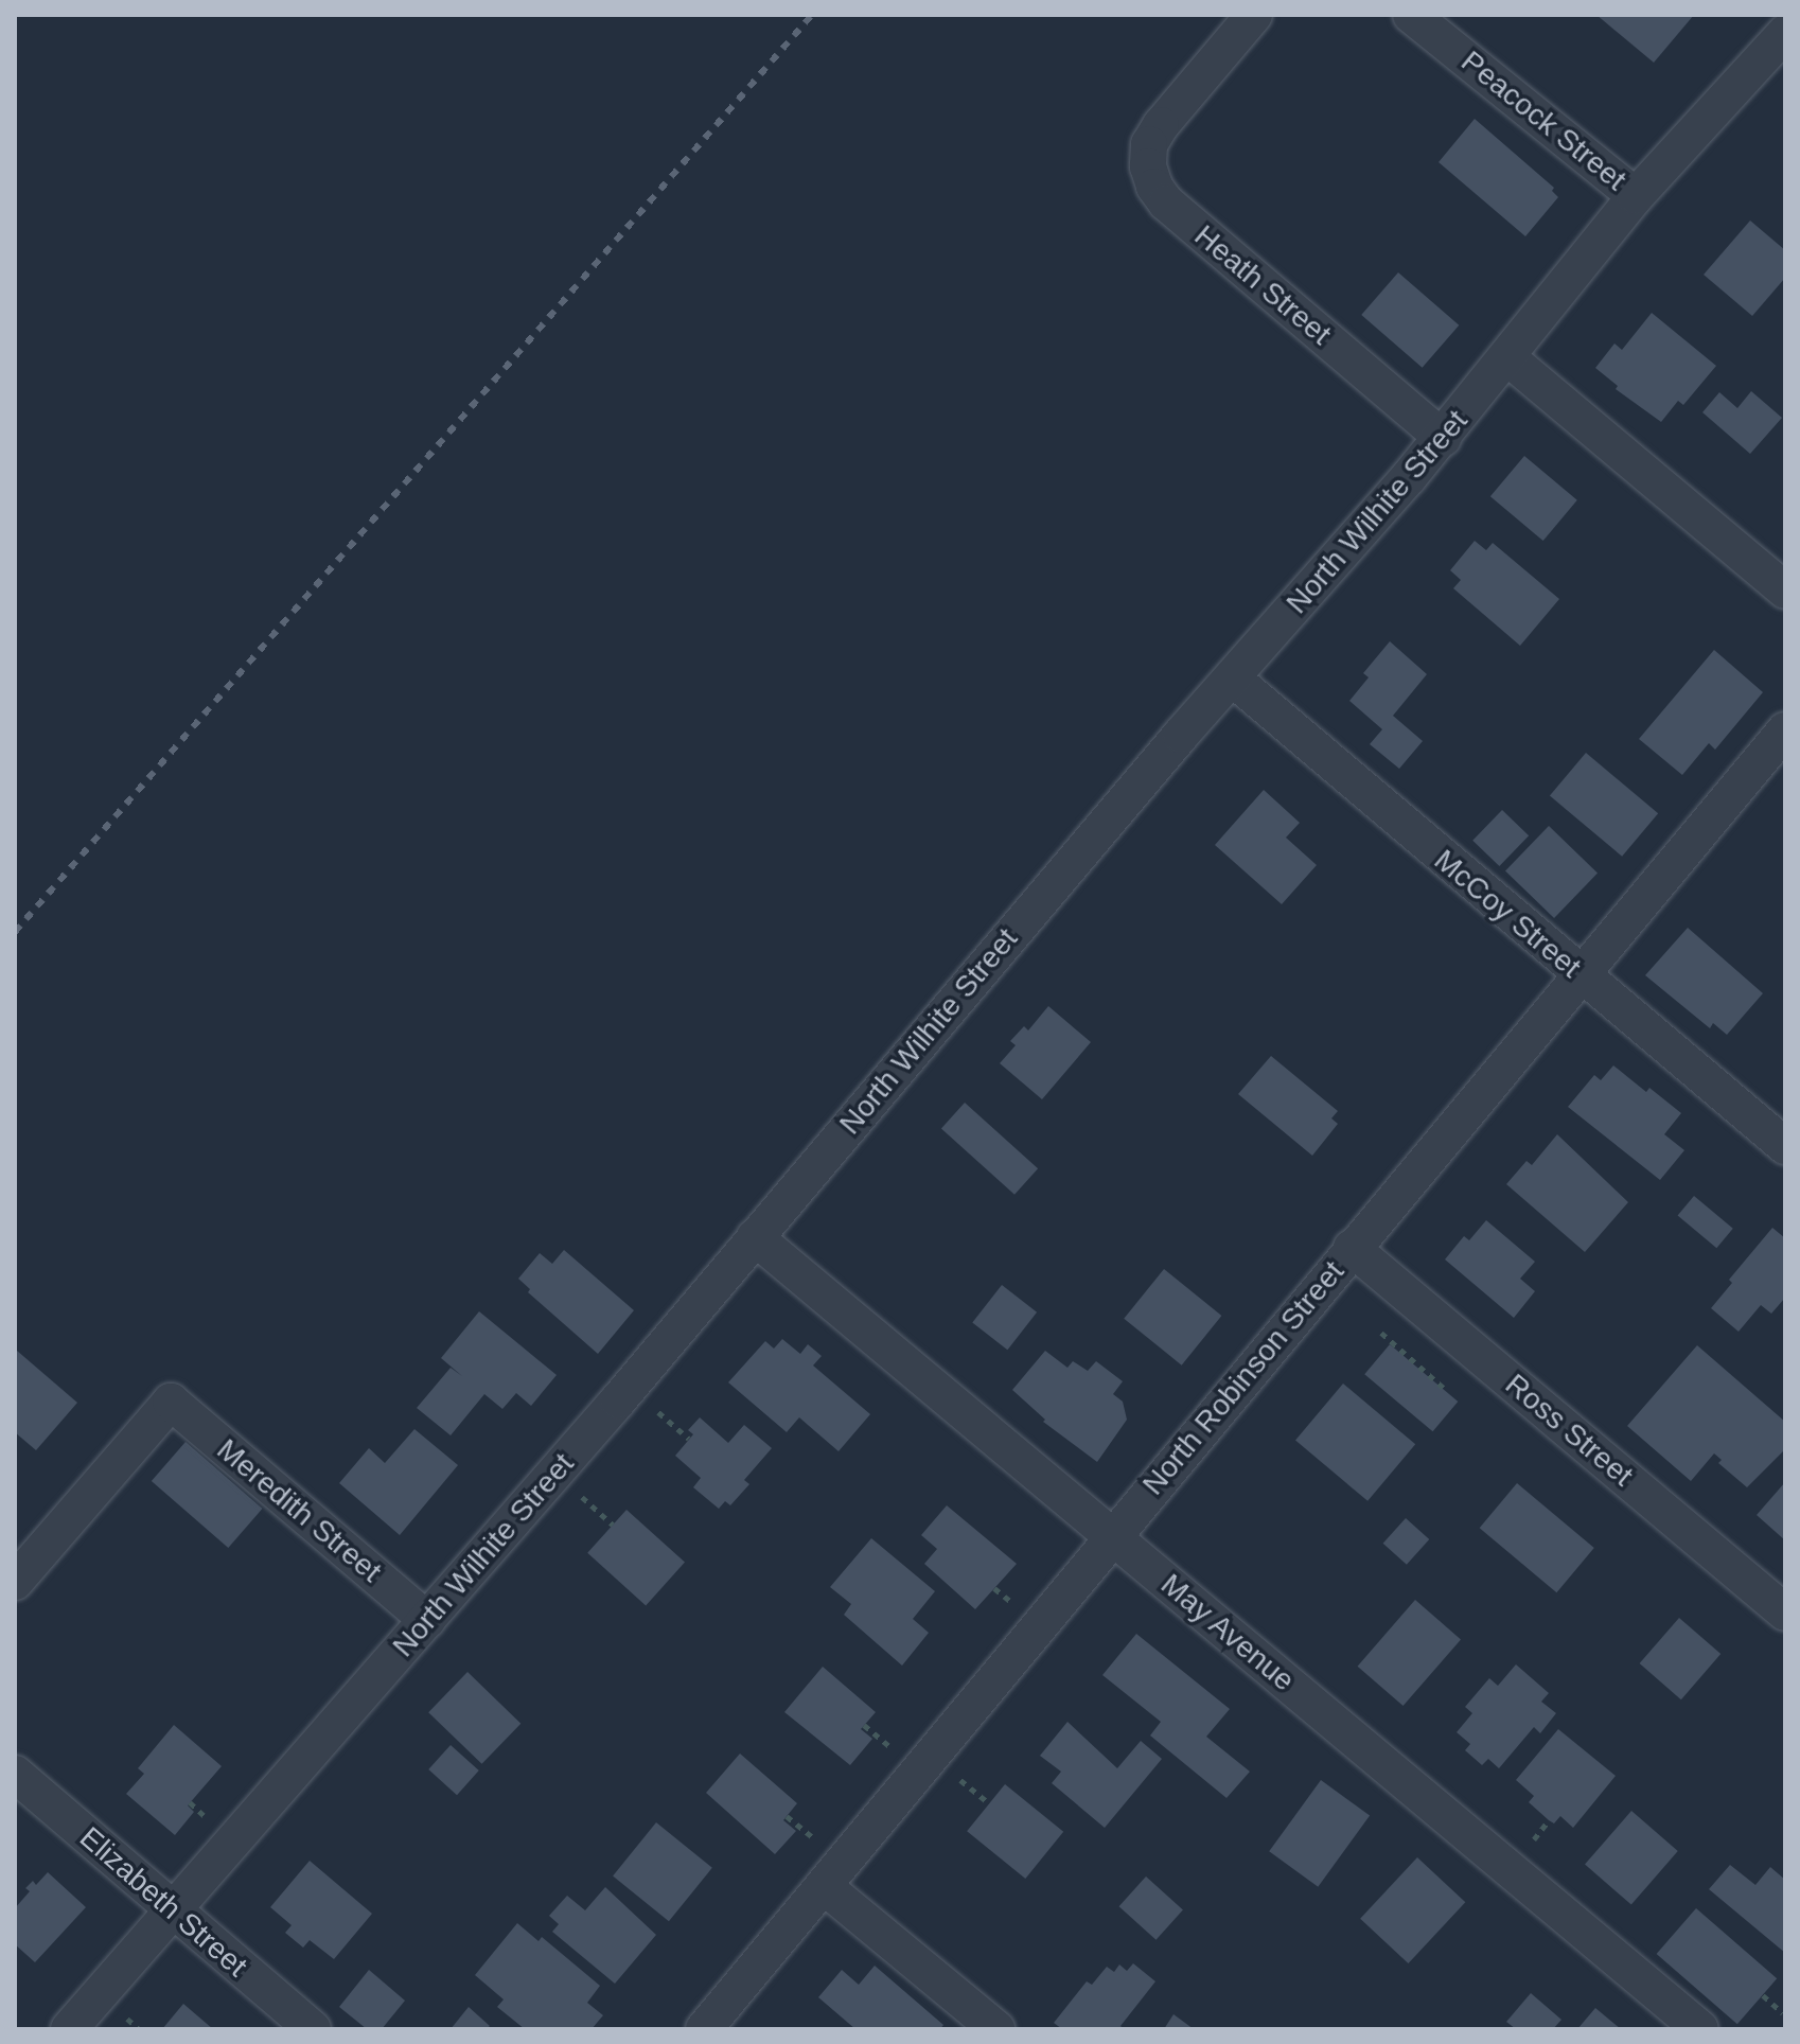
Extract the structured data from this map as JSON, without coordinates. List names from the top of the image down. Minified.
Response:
{"streets":{"street":["Peacock Street","Heath Street","North Wilhite Street","McCoy Street","North Robinson Street","Ross Street","Meredith Street","May Avenue","Elizabeth Street"]},"crossings":[["Peacock Street","North Wilhite Street"],["Heath Street","North Wilhite Street"],["North Wilhite Street","McCoy Street"],["North Wilhite Street","Meredith Street"],["North Wilhite Street","May Avenue"],["North Wilhite Street","Elizabeth Street"],["McCoy Street","North Robinson Street"],["North Robinson Street","Ross Street"],["North Robinson Street","May Avenue"]]}
